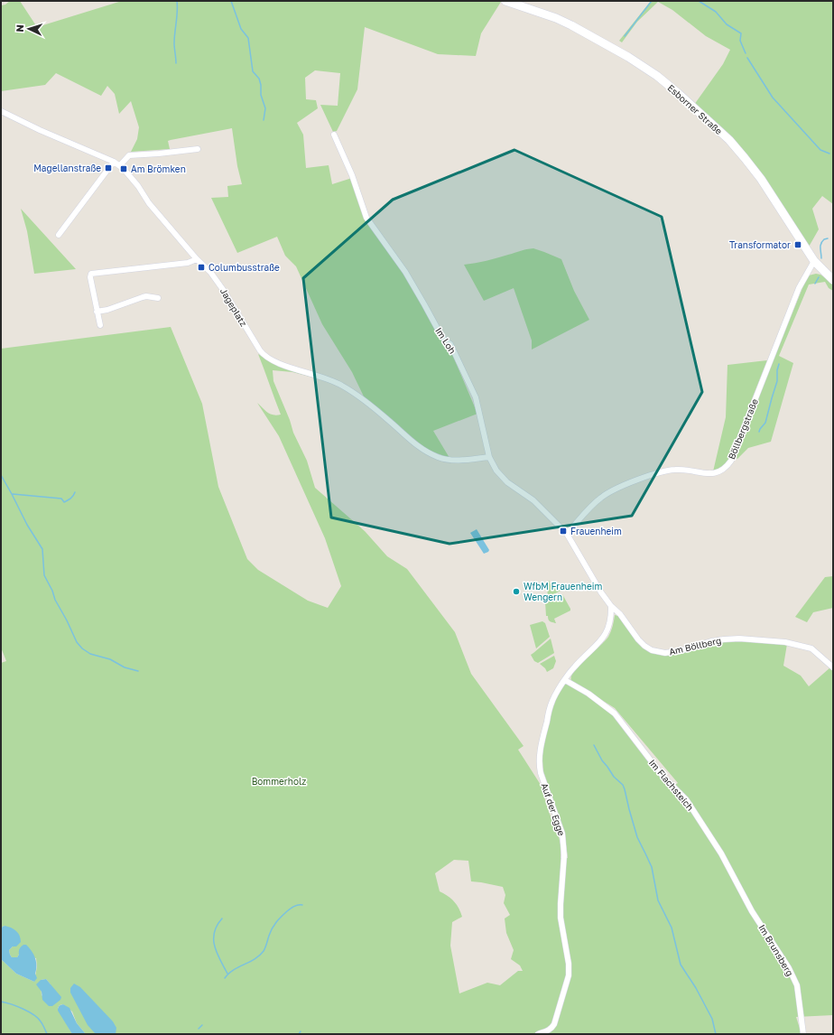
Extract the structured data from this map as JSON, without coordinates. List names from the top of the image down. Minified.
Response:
{"streets":{"main road":["Esborner Straße"],"street":["Jageplatz","Im Loh","Böllbergstraße","Am Böllberg","Im Flachsteich","Auf der Egge","Im Brunsberg"]},"crossings":[["Esborner Straße","Böllbergstraße"],["Jageplatz","Im Loh"],["Im Loh","Böllbergstraße"],["Im Loh","Am Böllberg"],["Böllbergstraße","Am Böllberg"],["Am Böllberg","Auf der Egge"],["Im Flachsteich","Auf der Egge"],["Im Flachsteich","Im Brunsberg"]],"parks":["Bommerholz"],"places":{"transit":["Magellanstraße","Am Brömken","Transformator","Columbusstraße","Frauenheim"],"other":["WfbM Frauenheim Wengern"]},"north":"left"}
